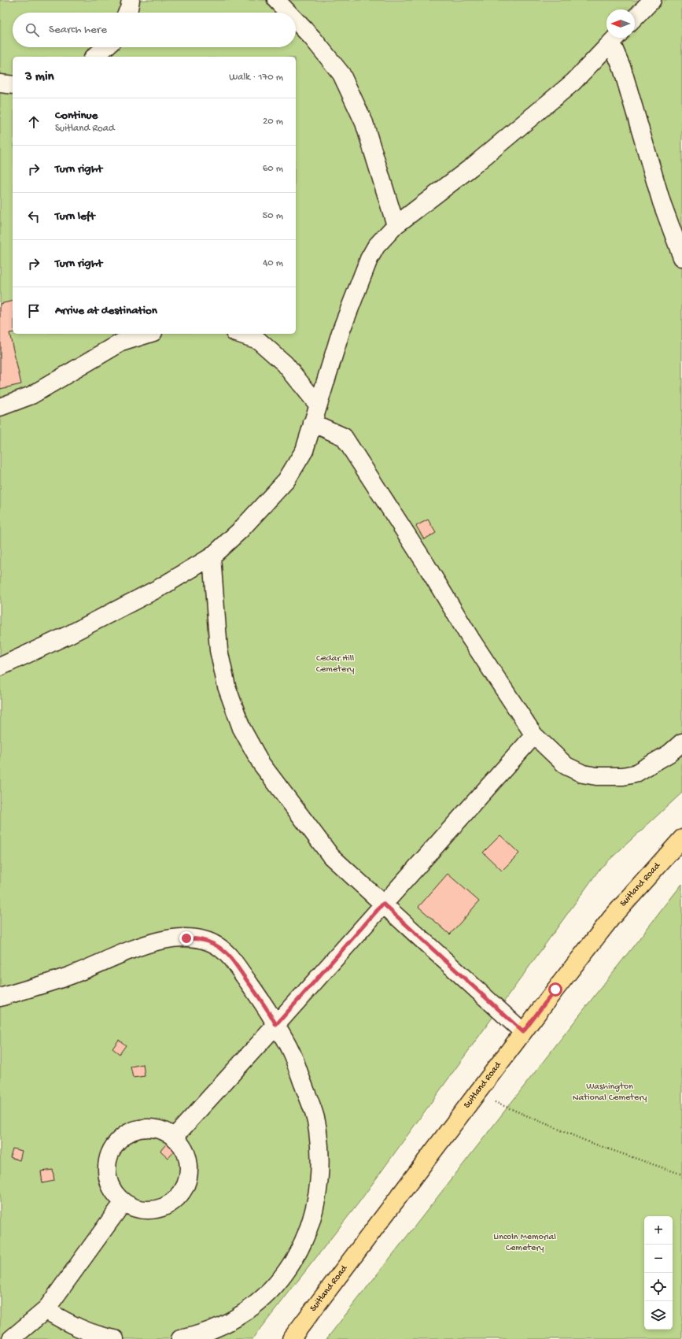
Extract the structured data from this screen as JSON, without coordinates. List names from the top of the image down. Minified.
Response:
{"streets":{"main road":["Suitland Road"]},"parks":["Cedar Hill Cemetery","Washington National Cemetery","Lincoln Memorial Cemetery"],"north":"left","page":{"search":"Search here","heading":["3 min","Walk · 170 m"],"list":[["Continue","Suitland Road","20 m"],["Turn right","60 m"],["Turn left","50 m"],["Turn right","40 m"],"Arrive at destination"],"map_buttons":["+","−"]}}
